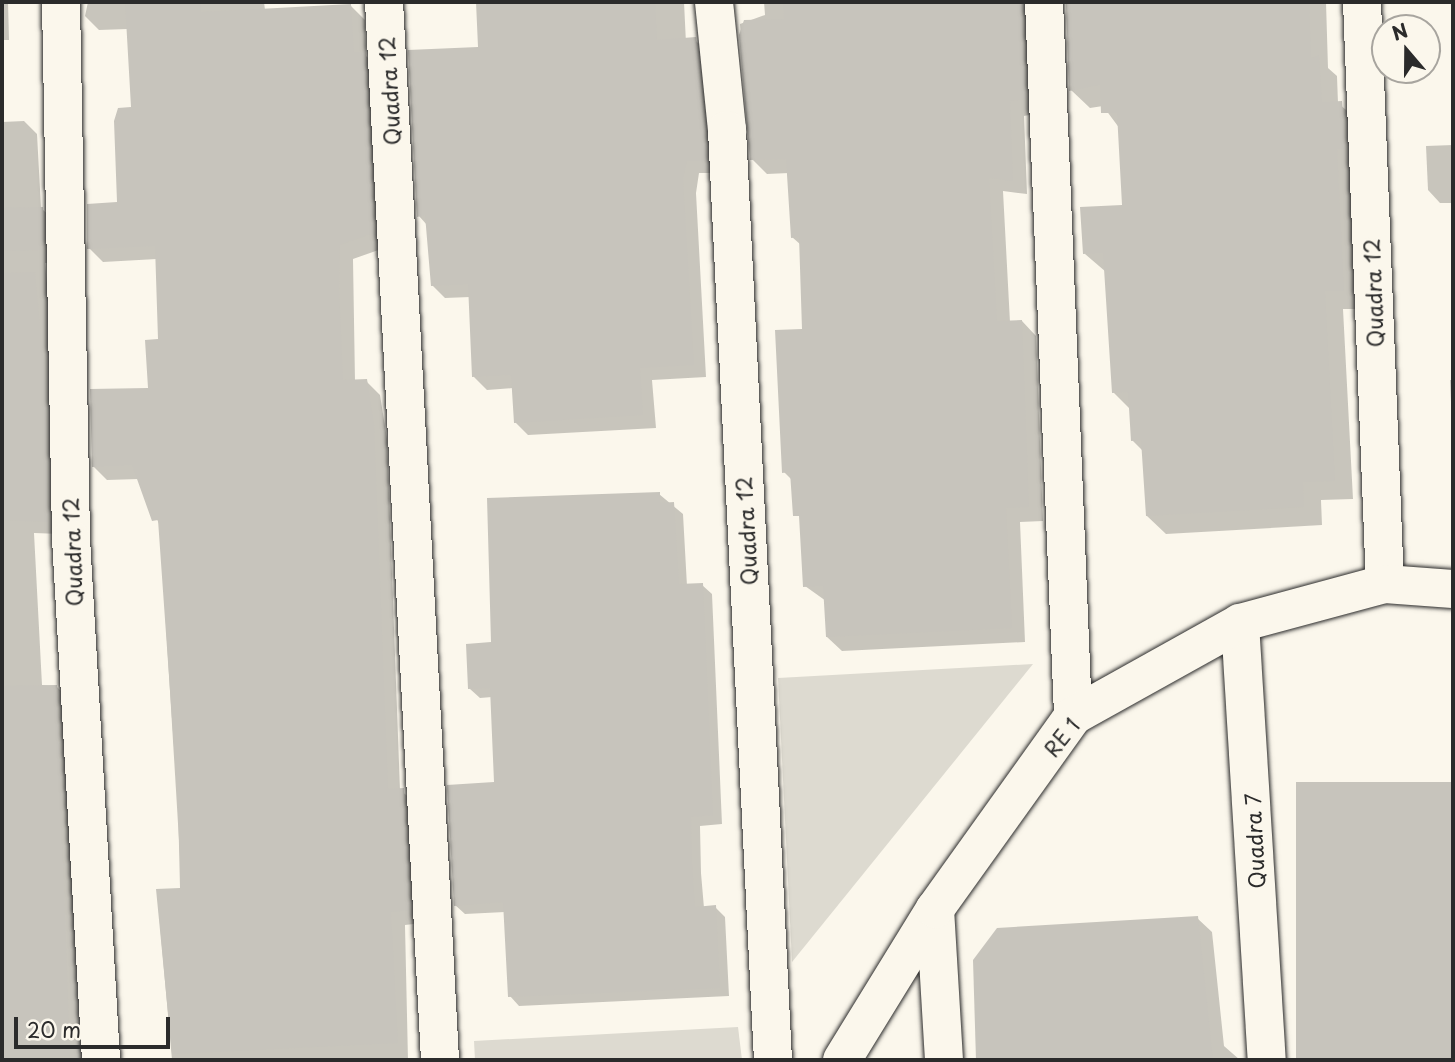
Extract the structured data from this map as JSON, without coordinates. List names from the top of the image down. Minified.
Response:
{"streets":{"street":["Quadra 12","RE 1","Quadra 7"]},"crossings":[["Quadra 12","RE 1"],["RE 1","Quadra 7"]],"scale_bar":"20 m","north":"top"}
